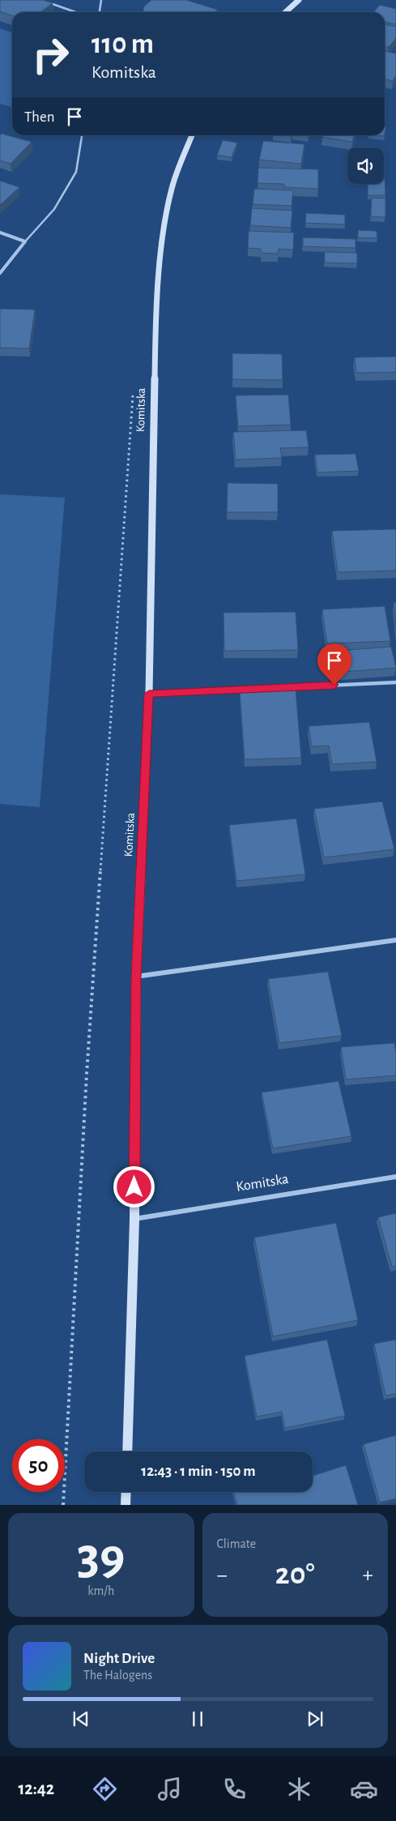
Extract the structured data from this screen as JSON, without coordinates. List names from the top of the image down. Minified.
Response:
{"streets":{"main road":["Komitska"]},"page":{"turn":["110 m","Komitska"],"then":"Then","limit":"50","trip":"12:43 · 1 min · 150 m","tile":[["39","km/h"],"Climate"],"heat":["−","20°","+"],"song":["Night Drive","The Halogens"],"tabs":"12:42"}}
